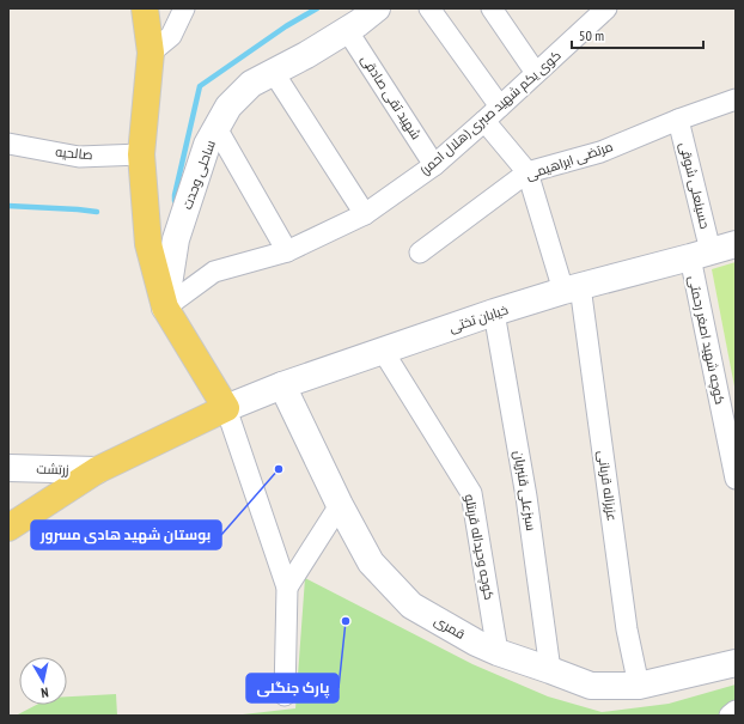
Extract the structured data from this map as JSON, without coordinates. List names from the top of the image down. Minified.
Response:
{"streets":{"street":["شهید تقی صادقی","کوی یکم شهید صبری (هلال احمر)","صالحیه","مرتضی ابراهیمی","ساحلی وحدت","حسینعلی شوقی","خیابان تختی","کوچه شهید اصغر رحمتی","زرتشت","عزیزاله قربانی","سبزعلی قنبریان","کوچه وحیداله قربتلو","قمری"]},"crossings":[["شهید تقی صادقی","کوی یکم شهید صبری (هلال احمر)"],["شهید تقی صادقی","ساحلی وحدت"],["کوی یکم شهید صبری (هلال احمر)","ساحلی وحدت"],["مرتضی ابراهیمی","حسینعلی شوقی"],["مرتضی ابراهیمی","عزیزاله قربانی"],["حسینعلی شوقی","خیابان تختی"],["حسینعلی شوقی","کوچه شهید اصغر رحمتی"],["خیابان تختی","کوچه شهید اصغر رحمتی"],["خیابان تختی","عزیزاله قربانی"],["خیابان تختی","سبزعلی قنبریان"],["خیابان تختی","کوچه وحیداله قربتلو"],["خیابان تختی","قمری"],["عزیزاله قربانی","قمری"],["سبزعلی قنبریان","قمری"],["کوچه وحیداله قربتلو","قمری"]],"places":["بوستان شهید هادی مسرور","پارک جنگلی"],"scale_bar":"50 m","north":"bottom"}
